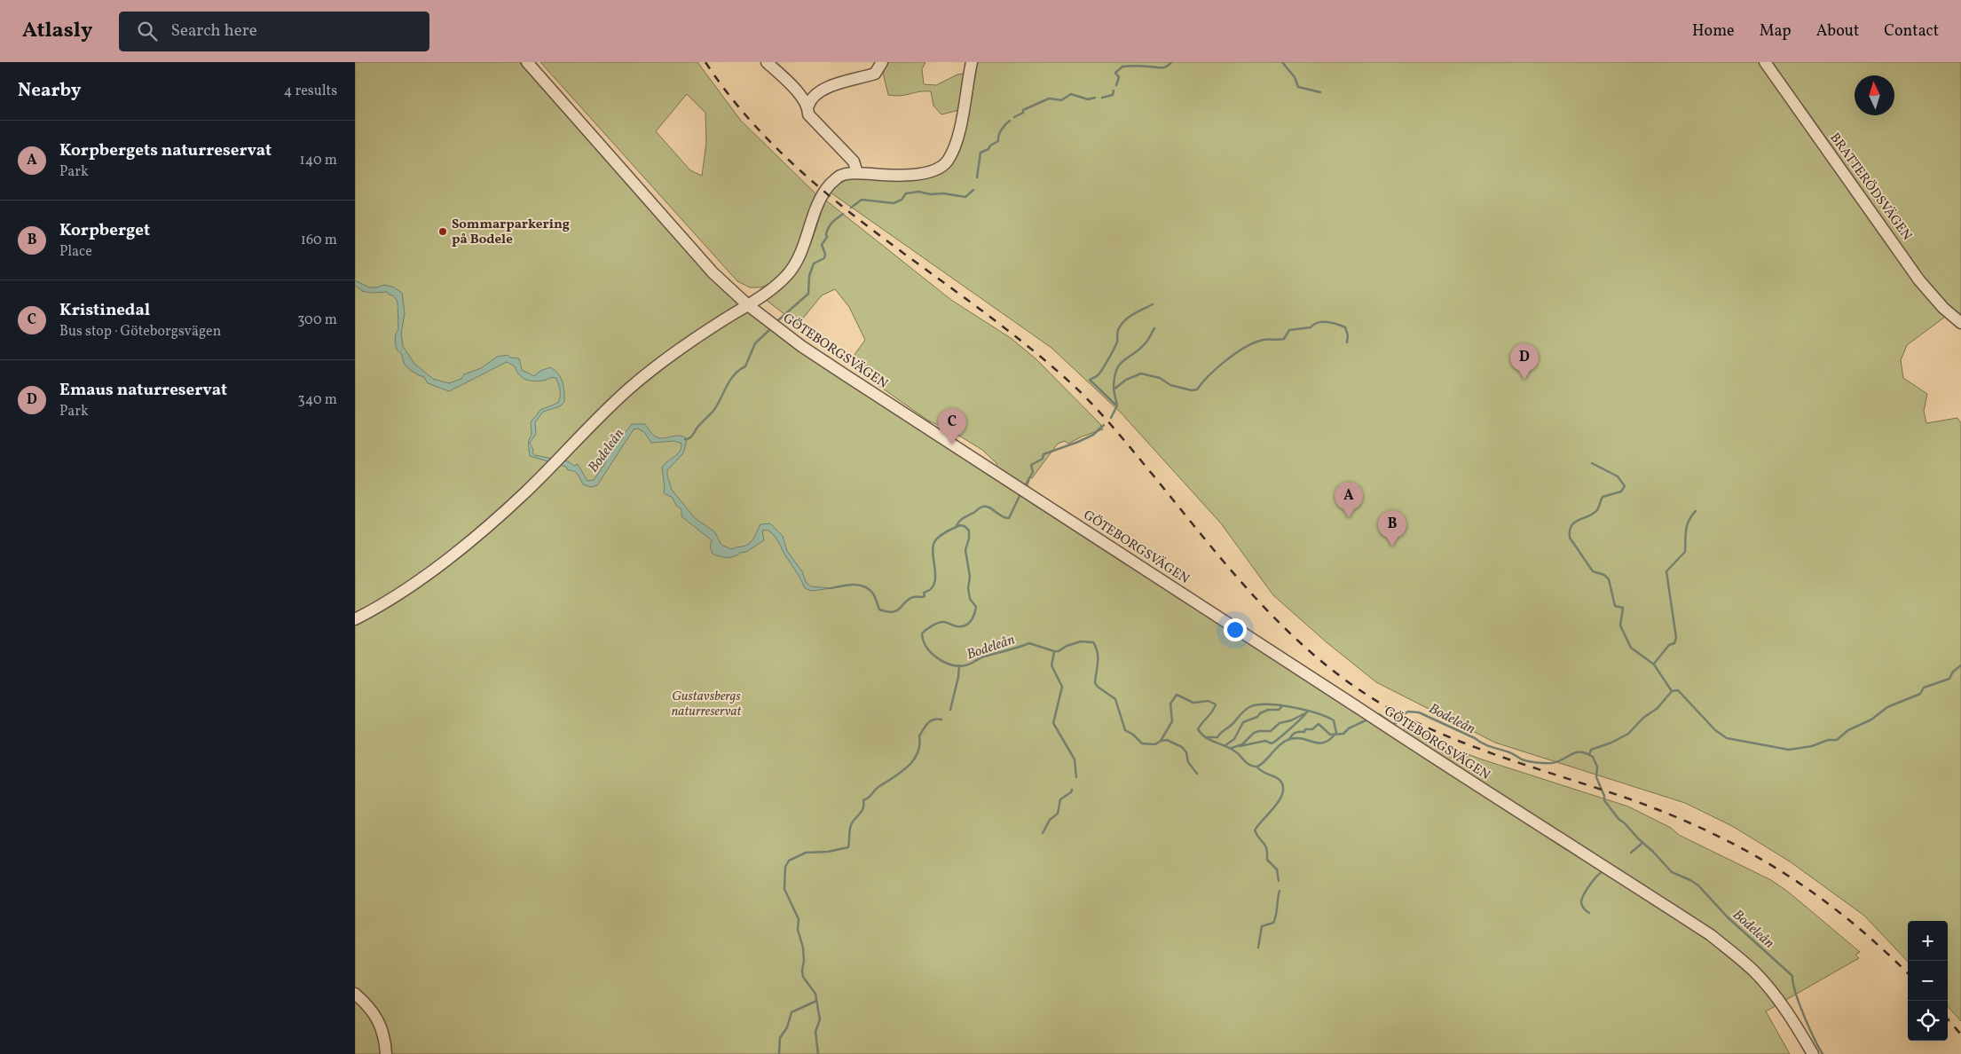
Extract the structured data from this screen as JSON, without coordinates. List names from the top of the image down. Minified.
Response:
{"streets":{"street":["BRATTERÖDSVÄGEN","GÖTEBORGSVÄGEN"]},"water":["Bodeleån"],"parks":["Gustavsbergs naturreservat"],"places":["Sommarparkering på Bodele"],"north":"top","page":{"header":"Atlasly","search":"Search here","nav":["Home","Map","About","Contact"],"heading":["Nearby","4 results"],"list":[{"mark":"A","name":"Korpbergets naturreservat","note":"Park","value":"140 m"},{"mark":"B","name":"Korpberget","note":"Place","value":"160 m"},{"mark":"C","name":"Kristinedal","note":"Bus stop · Göteborgsvägen","value":"300 m"},{"mark":"D","name":"Emaus naturreservat","note":"Park","value":"340 m"}],"pins":["D","C","A","B"],"map_buttons":["+","−"]}}
